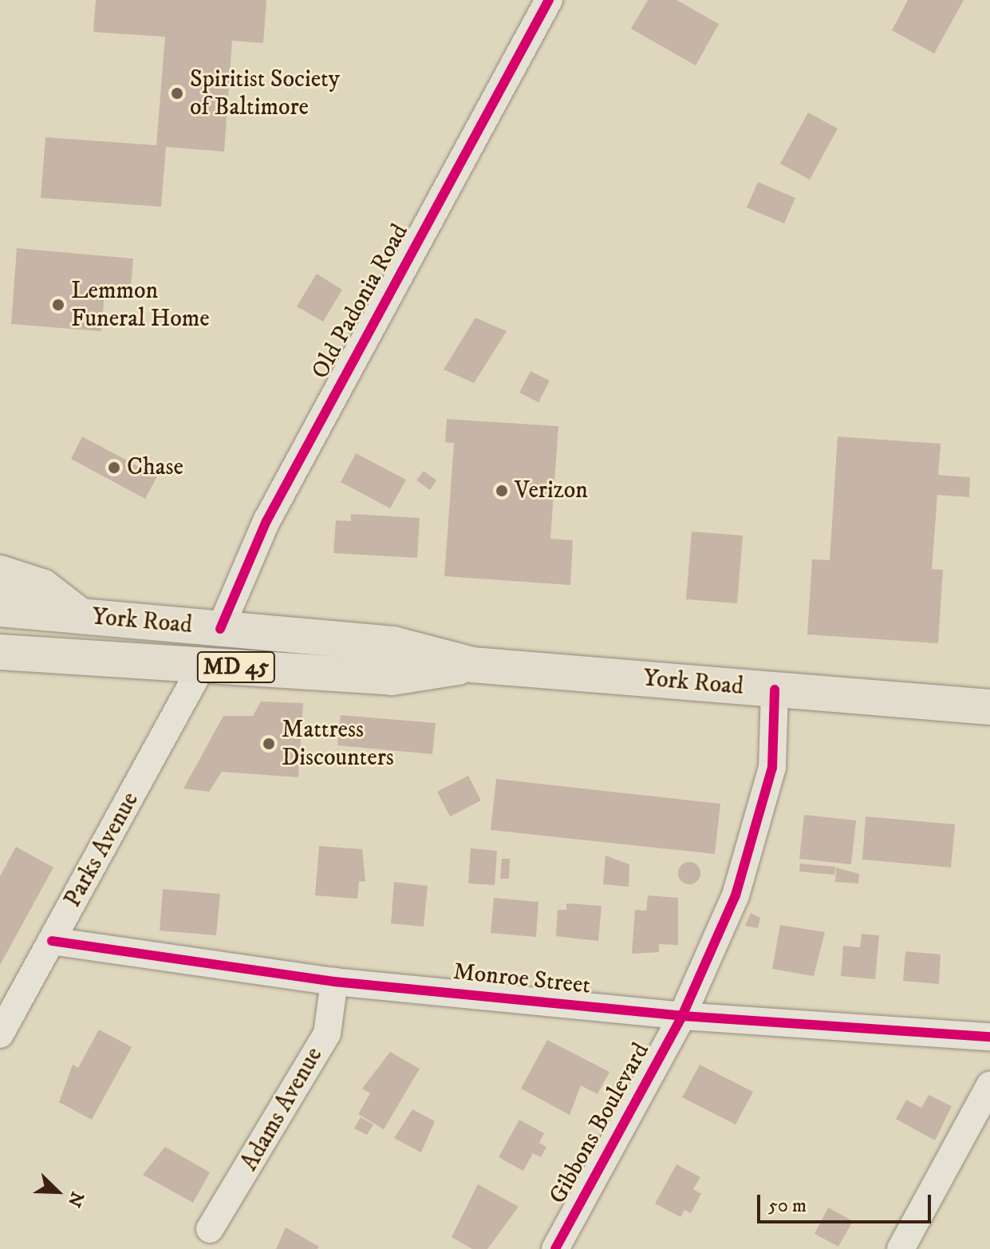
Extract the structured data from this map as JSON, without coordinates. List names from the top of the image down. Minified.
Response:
{"streets":{"main road":["York Road","MD 45"],"street":["Old Padonia Road","Parks Avenue","Monroe Street","Adams Avenue","Gibbons Boulevard"]},"crossings":[["Old Padonia Road","York Road"],["York Road","Parks Avenue"],["York Road","Gibbons Boulevard"],["Parks Avenue","Monroe Street"],["Monroe Street","Adams Avenue"],["Monroe Street","Gibbons Boulevard"]],"places":["Spiritist Society of Baltimore","Lemmon Funeral Home","Chase","Verizon","Mattress Discounters"],"scale_bar":"50 m","north":"bottom right"}
